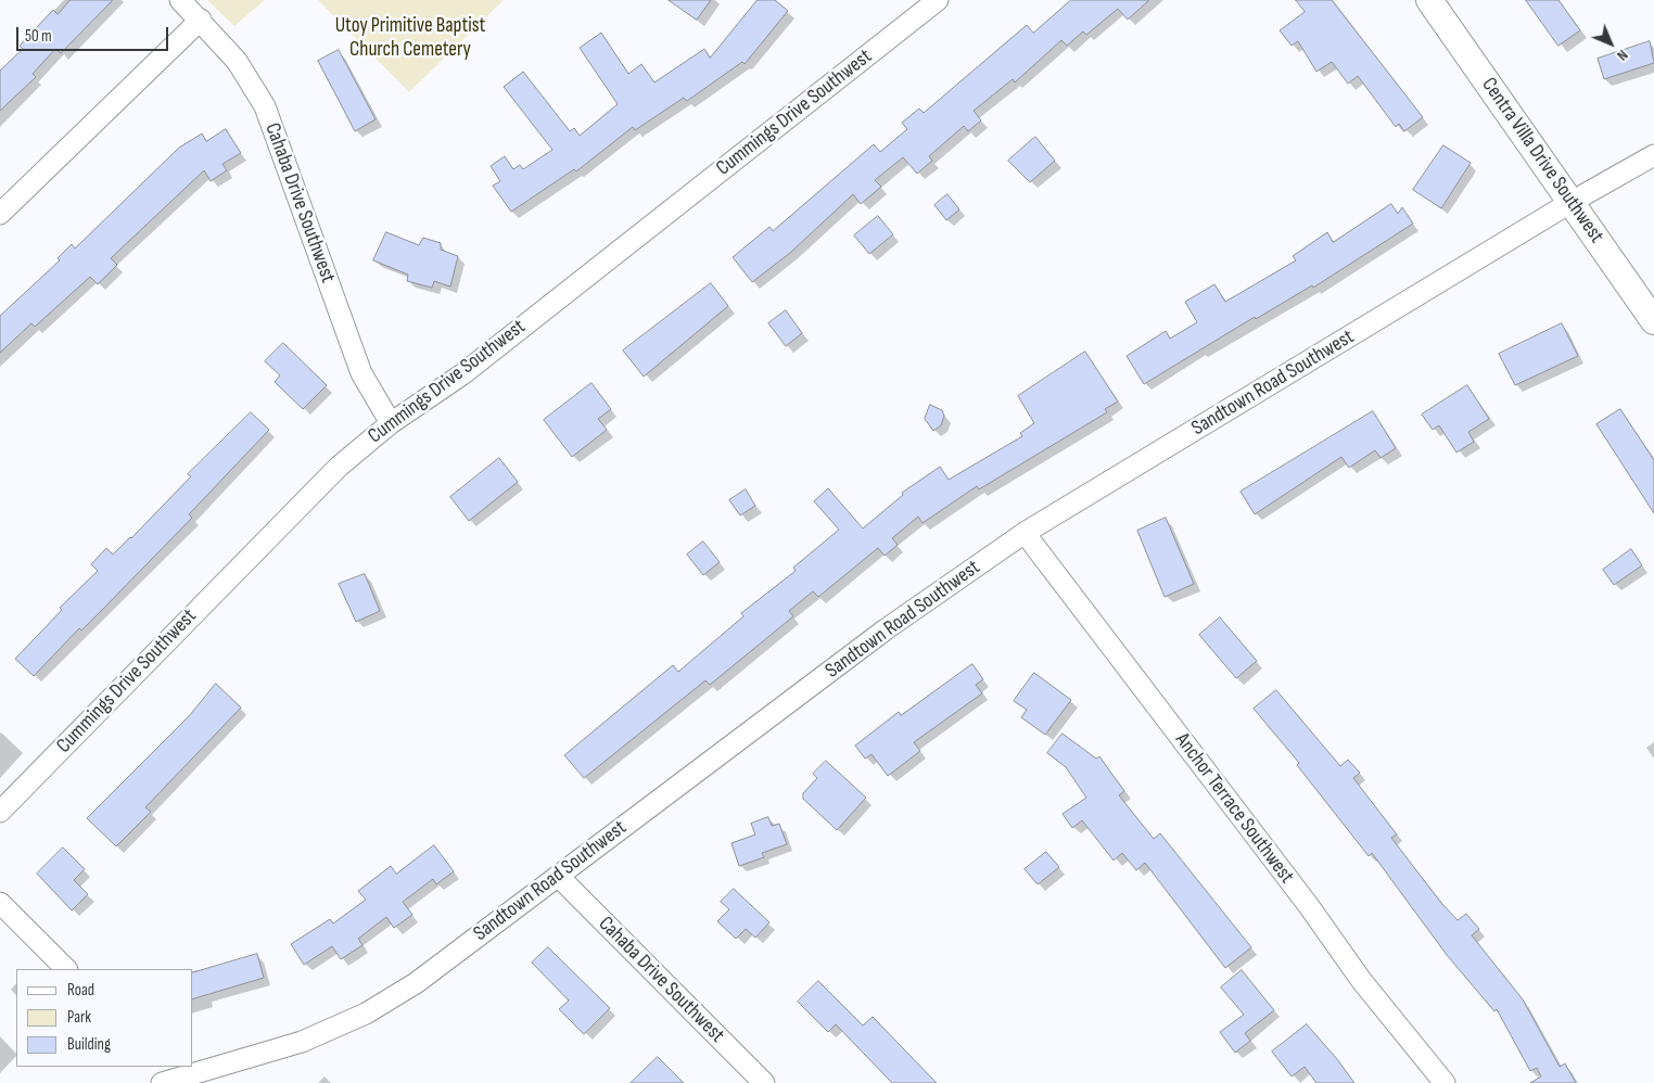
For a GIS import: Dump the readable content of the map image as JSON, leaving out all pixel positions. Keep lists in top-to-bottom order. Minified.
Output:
{"streets":{"street":["Cummings Drive Southwest","Centra Villa Drive Southwest","Cahaba Drive Southwest","Sandtown Road Southwest","Anchor Terrace Southwest"]},"crossings":[["Cummings Drive Southwest","Cahaba Drive Southwest"],["Centra Villa Drive Southwest","Sandtown Road Southwest"],["Cahaba Drive Southwest","Sandtown Road Southwest"],["Sandtown Road Southwest","Anchor Terrace Southwest"]],"parks":["Utoy Primitive Baptist Church Cemetery"],"legend":["Road","Park","Building"],"scale_bar":"50 m","north":"bottom right"}
